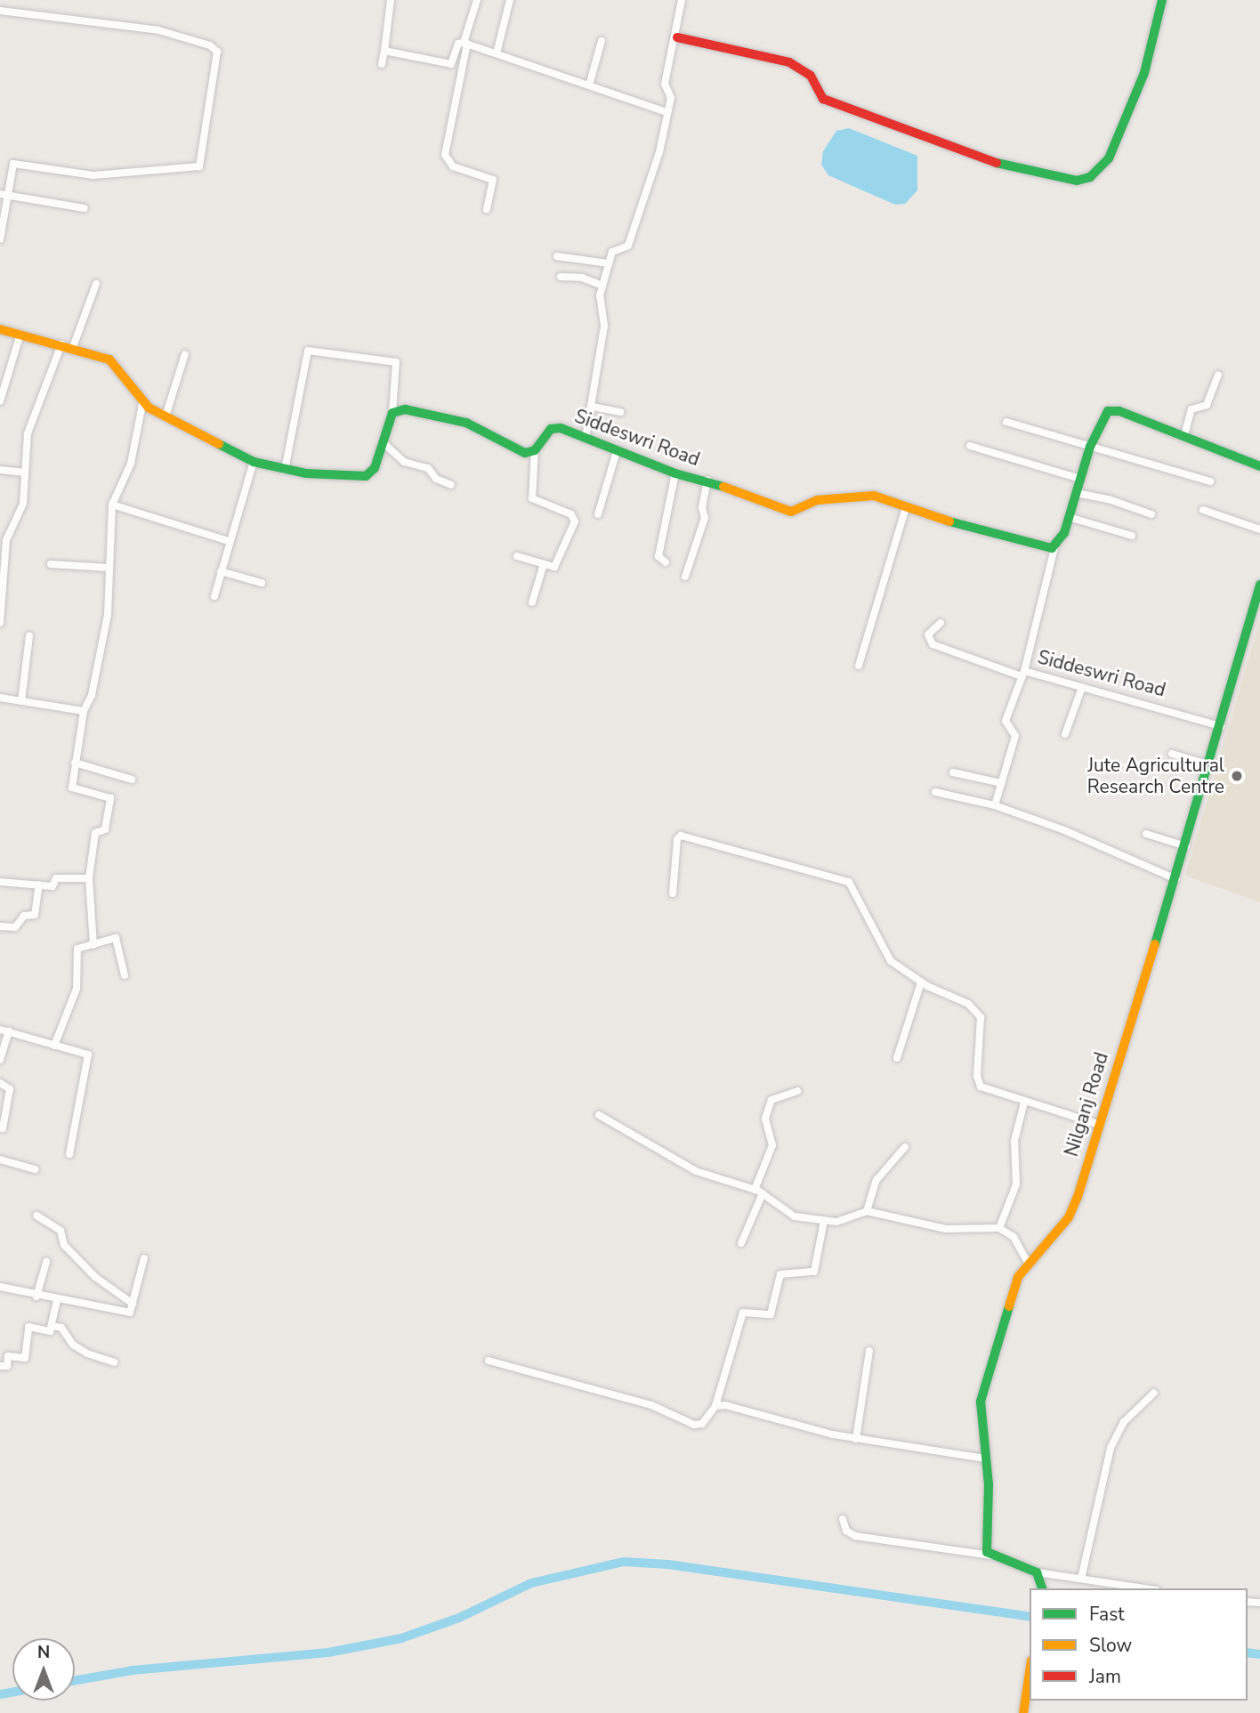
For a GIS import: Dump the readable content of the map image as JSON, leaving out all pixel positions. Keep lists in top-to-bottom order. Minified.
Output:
{"streets":{"street":["Siddeswri Road","Nilganj Road"]},"crossings":[["Siddeswri Road","Nilganj Road"]],"places":["Jute Agricultural Research Centre"],"legend":["Fast","Slow","Jam"],"north":"top"}
